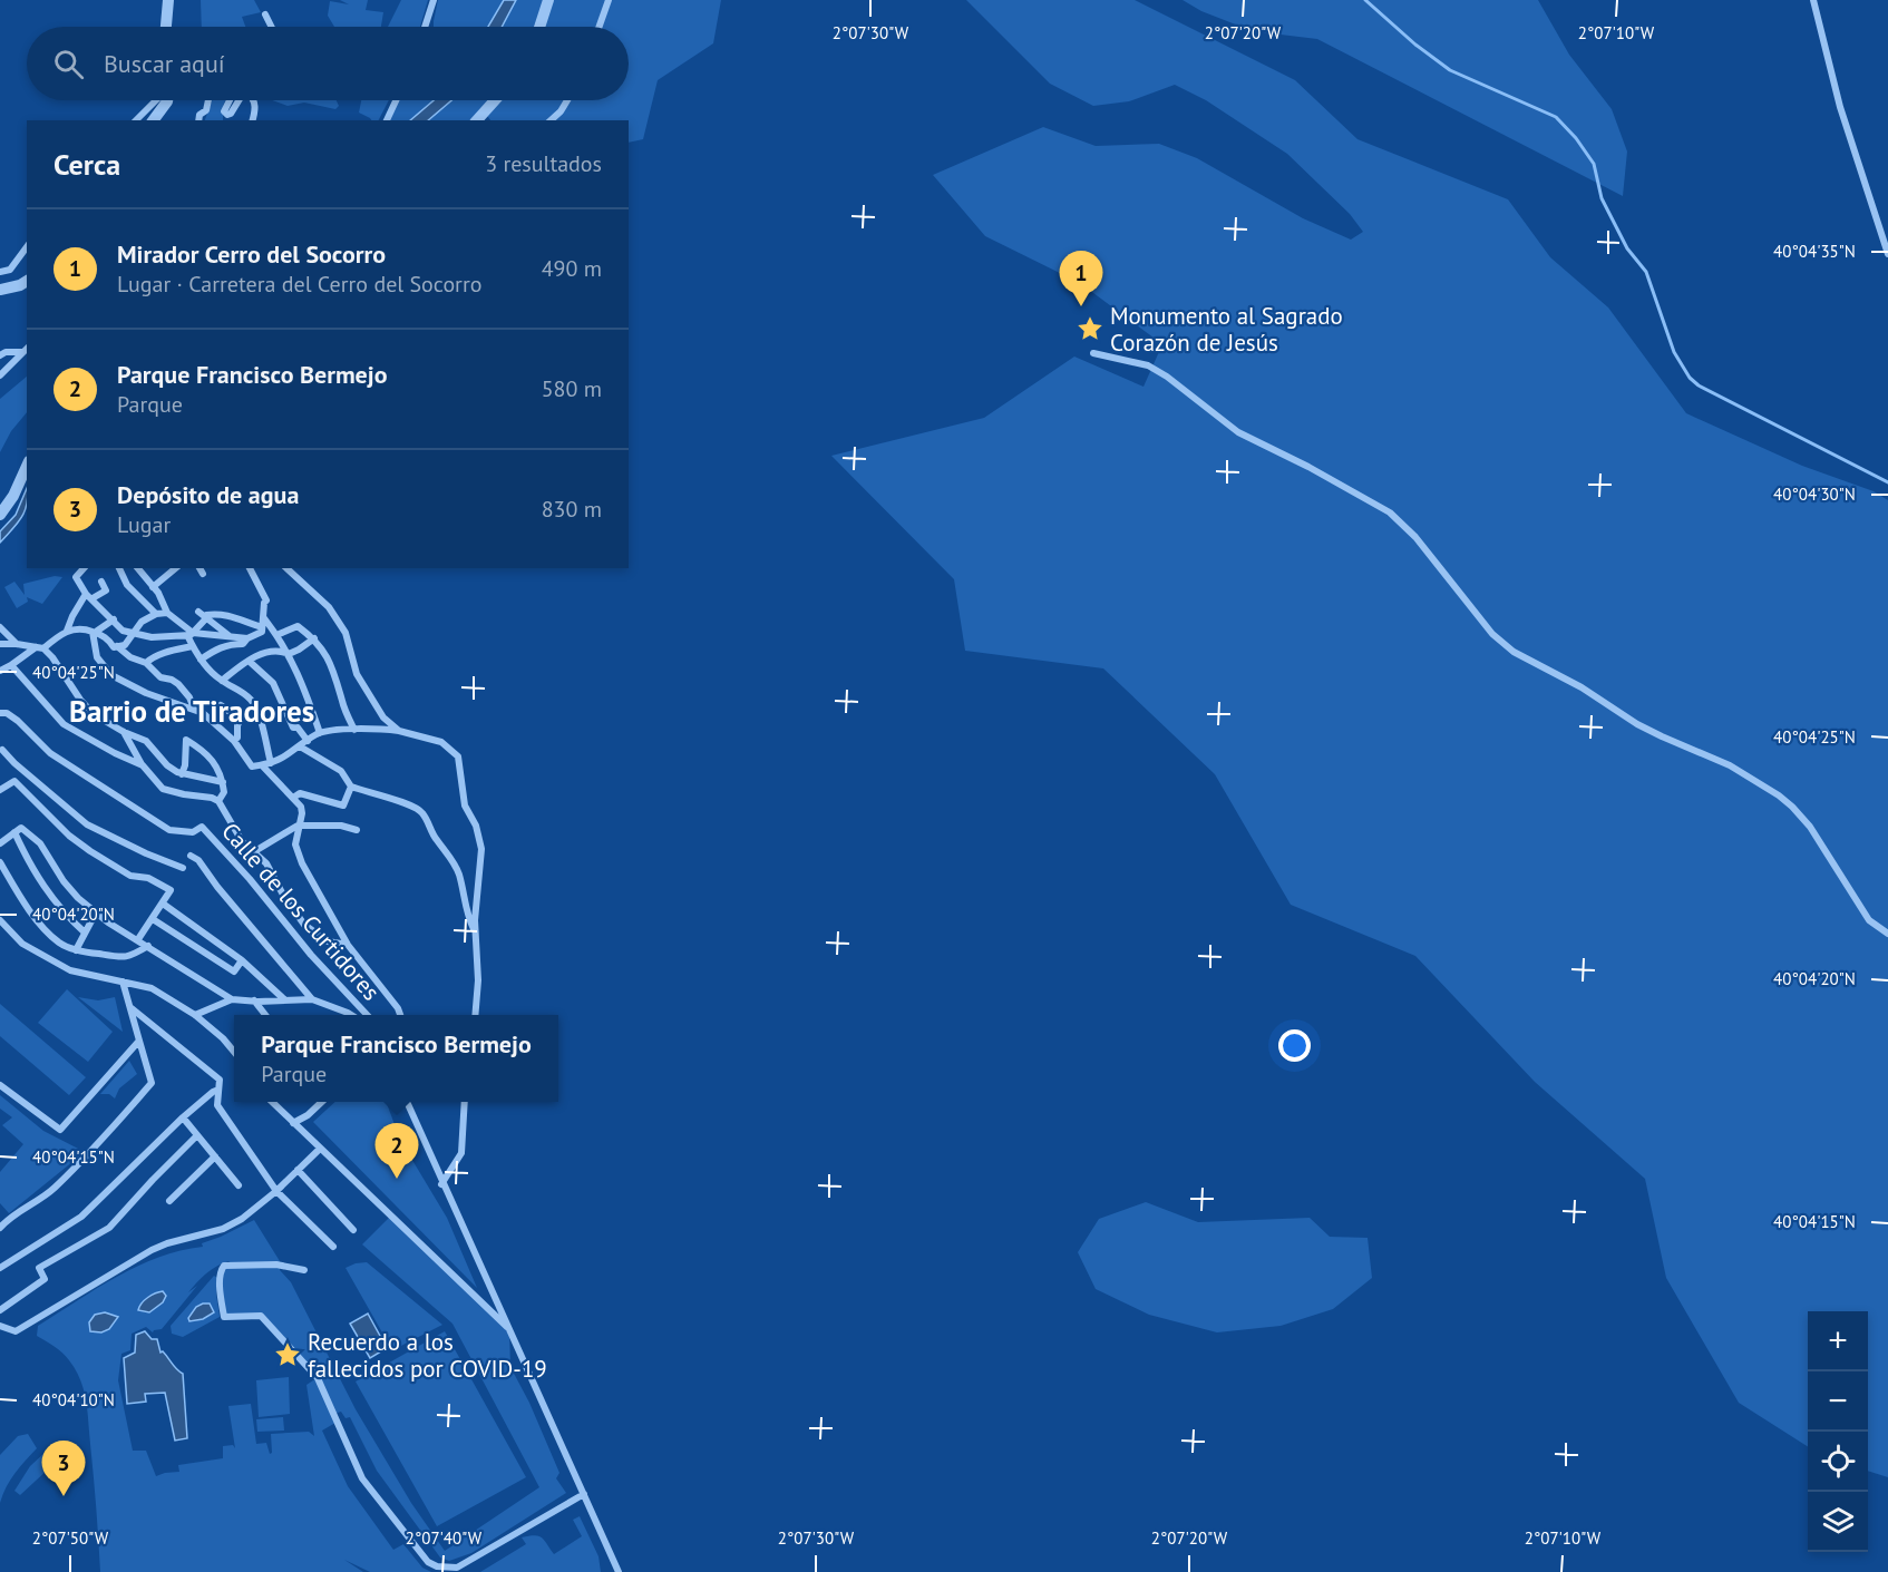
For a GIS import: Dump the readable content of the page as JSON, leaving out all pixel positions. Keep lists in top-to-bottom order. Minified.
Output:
{"streets":{"street":["Calle de los Curtidores"]},"districts":["Barrio de Tiradores"],"places":{"place":["Monumento al Sagrado Corazón de Jesús","Recuerdo a los fallecidos por COVID-19"]},"page":{"search":"Buscar aquí","heading":["Cerca","3 resultados"],"list":[{"mark":"1","name":"Mirador Cerro del Socorro","note":"Lugar · Carretera del Cerro del Socorro","value":"490 m"},{"mark":"2","name":"Parque Francisco Bermejo","note":"Parque","value":"580 m"},{"mark":"3","name":"Depósito de agua","note":"Lugar","value":"830 m"}],"pins":["1","2","3"],"popup":["Parque Francisco Bermejo","Parque"],"map_buttons":["+","−"]},"coordinates":["2°07'30\"W","2°07'20\"W","2°07'10\"W","40°04'35\"N","40°04'30\"N","40°04'25\"N","40°04'20\"N","40°04'15\"N","40°04'10\"N","2°07'50\"W","2°07'40\"W"]}
